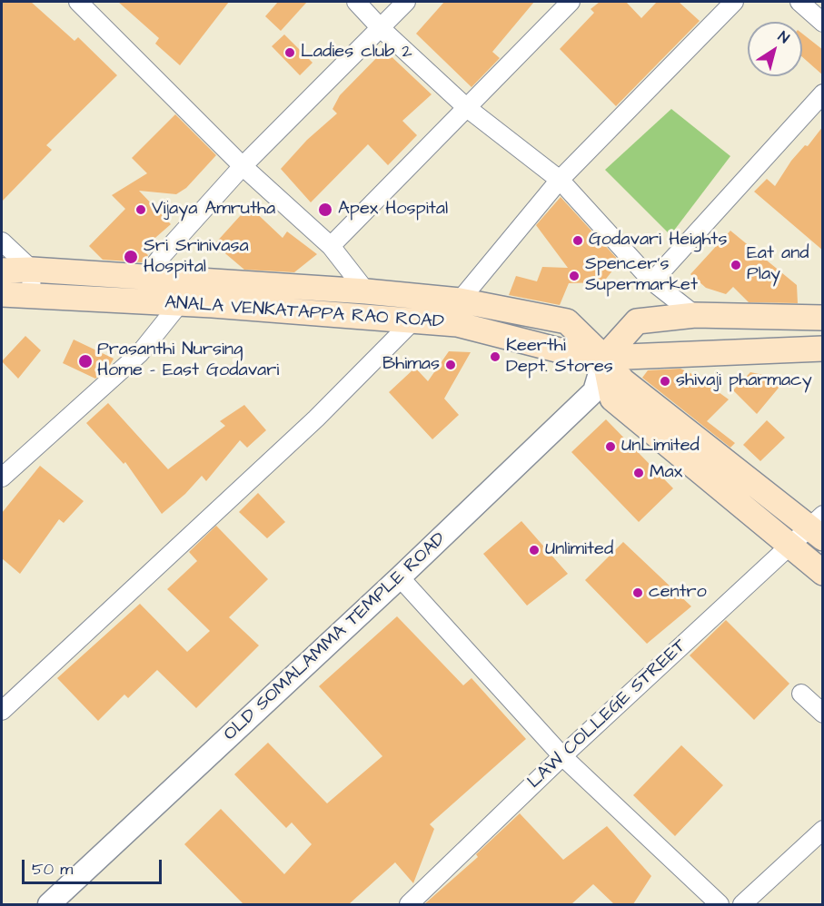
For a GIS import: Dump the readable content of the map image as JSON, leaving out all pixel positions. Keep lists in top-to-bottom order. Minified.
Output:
{"streets":{"main road":["ANALA VENKATAPPA RAO ROAD"],"street":["OLD SOMALAMMA TEMPLE ROAD","LAW COLLEGE STREET"]},"crossings":[["ANALA VENKATAPPA RAO ROAD","OLD SOMALAMMA TEMPLE ROAD"]],"places":["Ladies club 2","Vijaya Amrutha","Apex Hospital","Godavari Heights","Sri Srinivasa Hospital","Eat and Play","Spencer's Supermarket","Keerthi Dept. Stores","Prasanthi Nursing Home - East Godavari","Bhimas","shivaji pharmacy","UnLimited","Max","Unlimited","centro"],"scale_bar":"50 m","north":"top right"}
